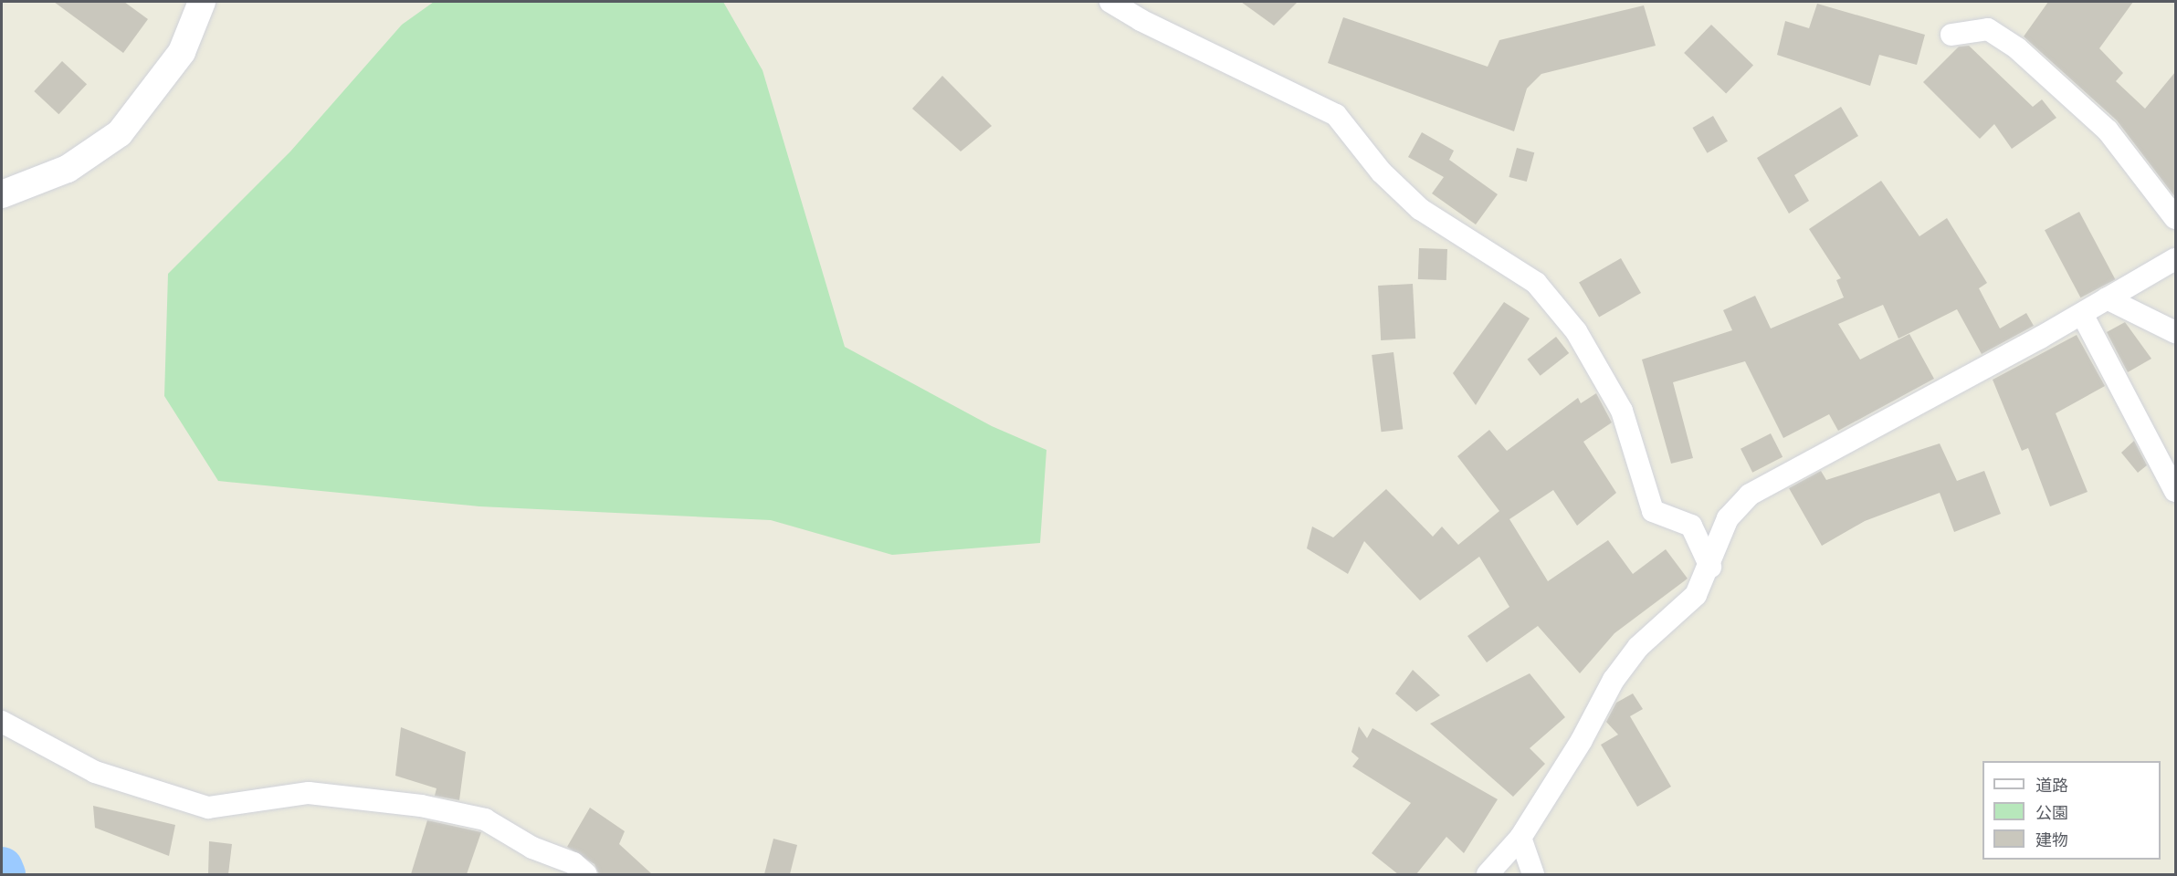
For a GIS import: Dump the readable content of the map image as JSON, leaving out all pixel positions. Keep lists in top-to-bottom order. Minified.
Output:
{"legend":["道路","公園","建物"]}
